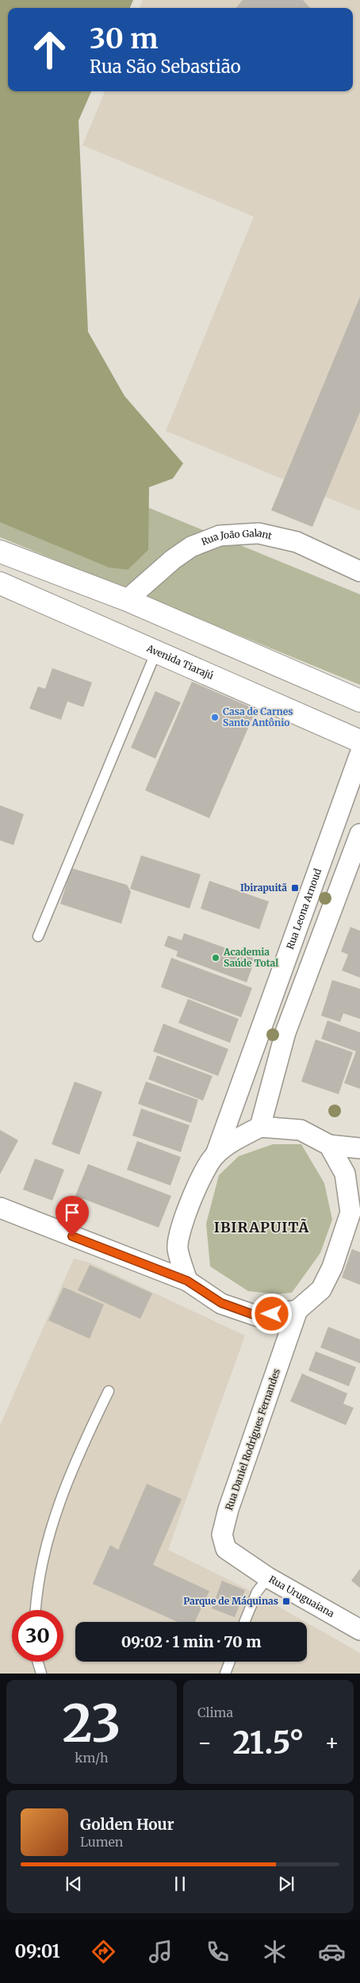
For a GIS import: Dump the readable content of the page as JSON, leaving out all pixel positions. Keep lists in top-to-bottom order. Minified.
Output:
{"streets":{"main road":["Avenida Tiarajú"],"street":["Rua João Galant","Rua Leona Arnoud","Rua Daniel Rodrigues Fernandes","Rua Uruguaiana"]},"crossings":[["Rua Daniel Rodrigues Fernandes","Rua Uruguaiana"]],"districts":["IBIRAPUITÃ"],"places":{"other":["Casa de Carnes Santo Antônio","Academia Saúde Total"],"transit":["Ibirapuitã","Parque de Máquinas"]},"page":{"turn":["30 m","Rua São Sebastião"],"limit":"30","trip":"09:02 · 1 min · 70 m","tile":[["23","km/h"],"Clima"],"heat":["−","21.5°","+"],"song":["Golden Hour","Lumen"],"tabs":"09:01"}}
